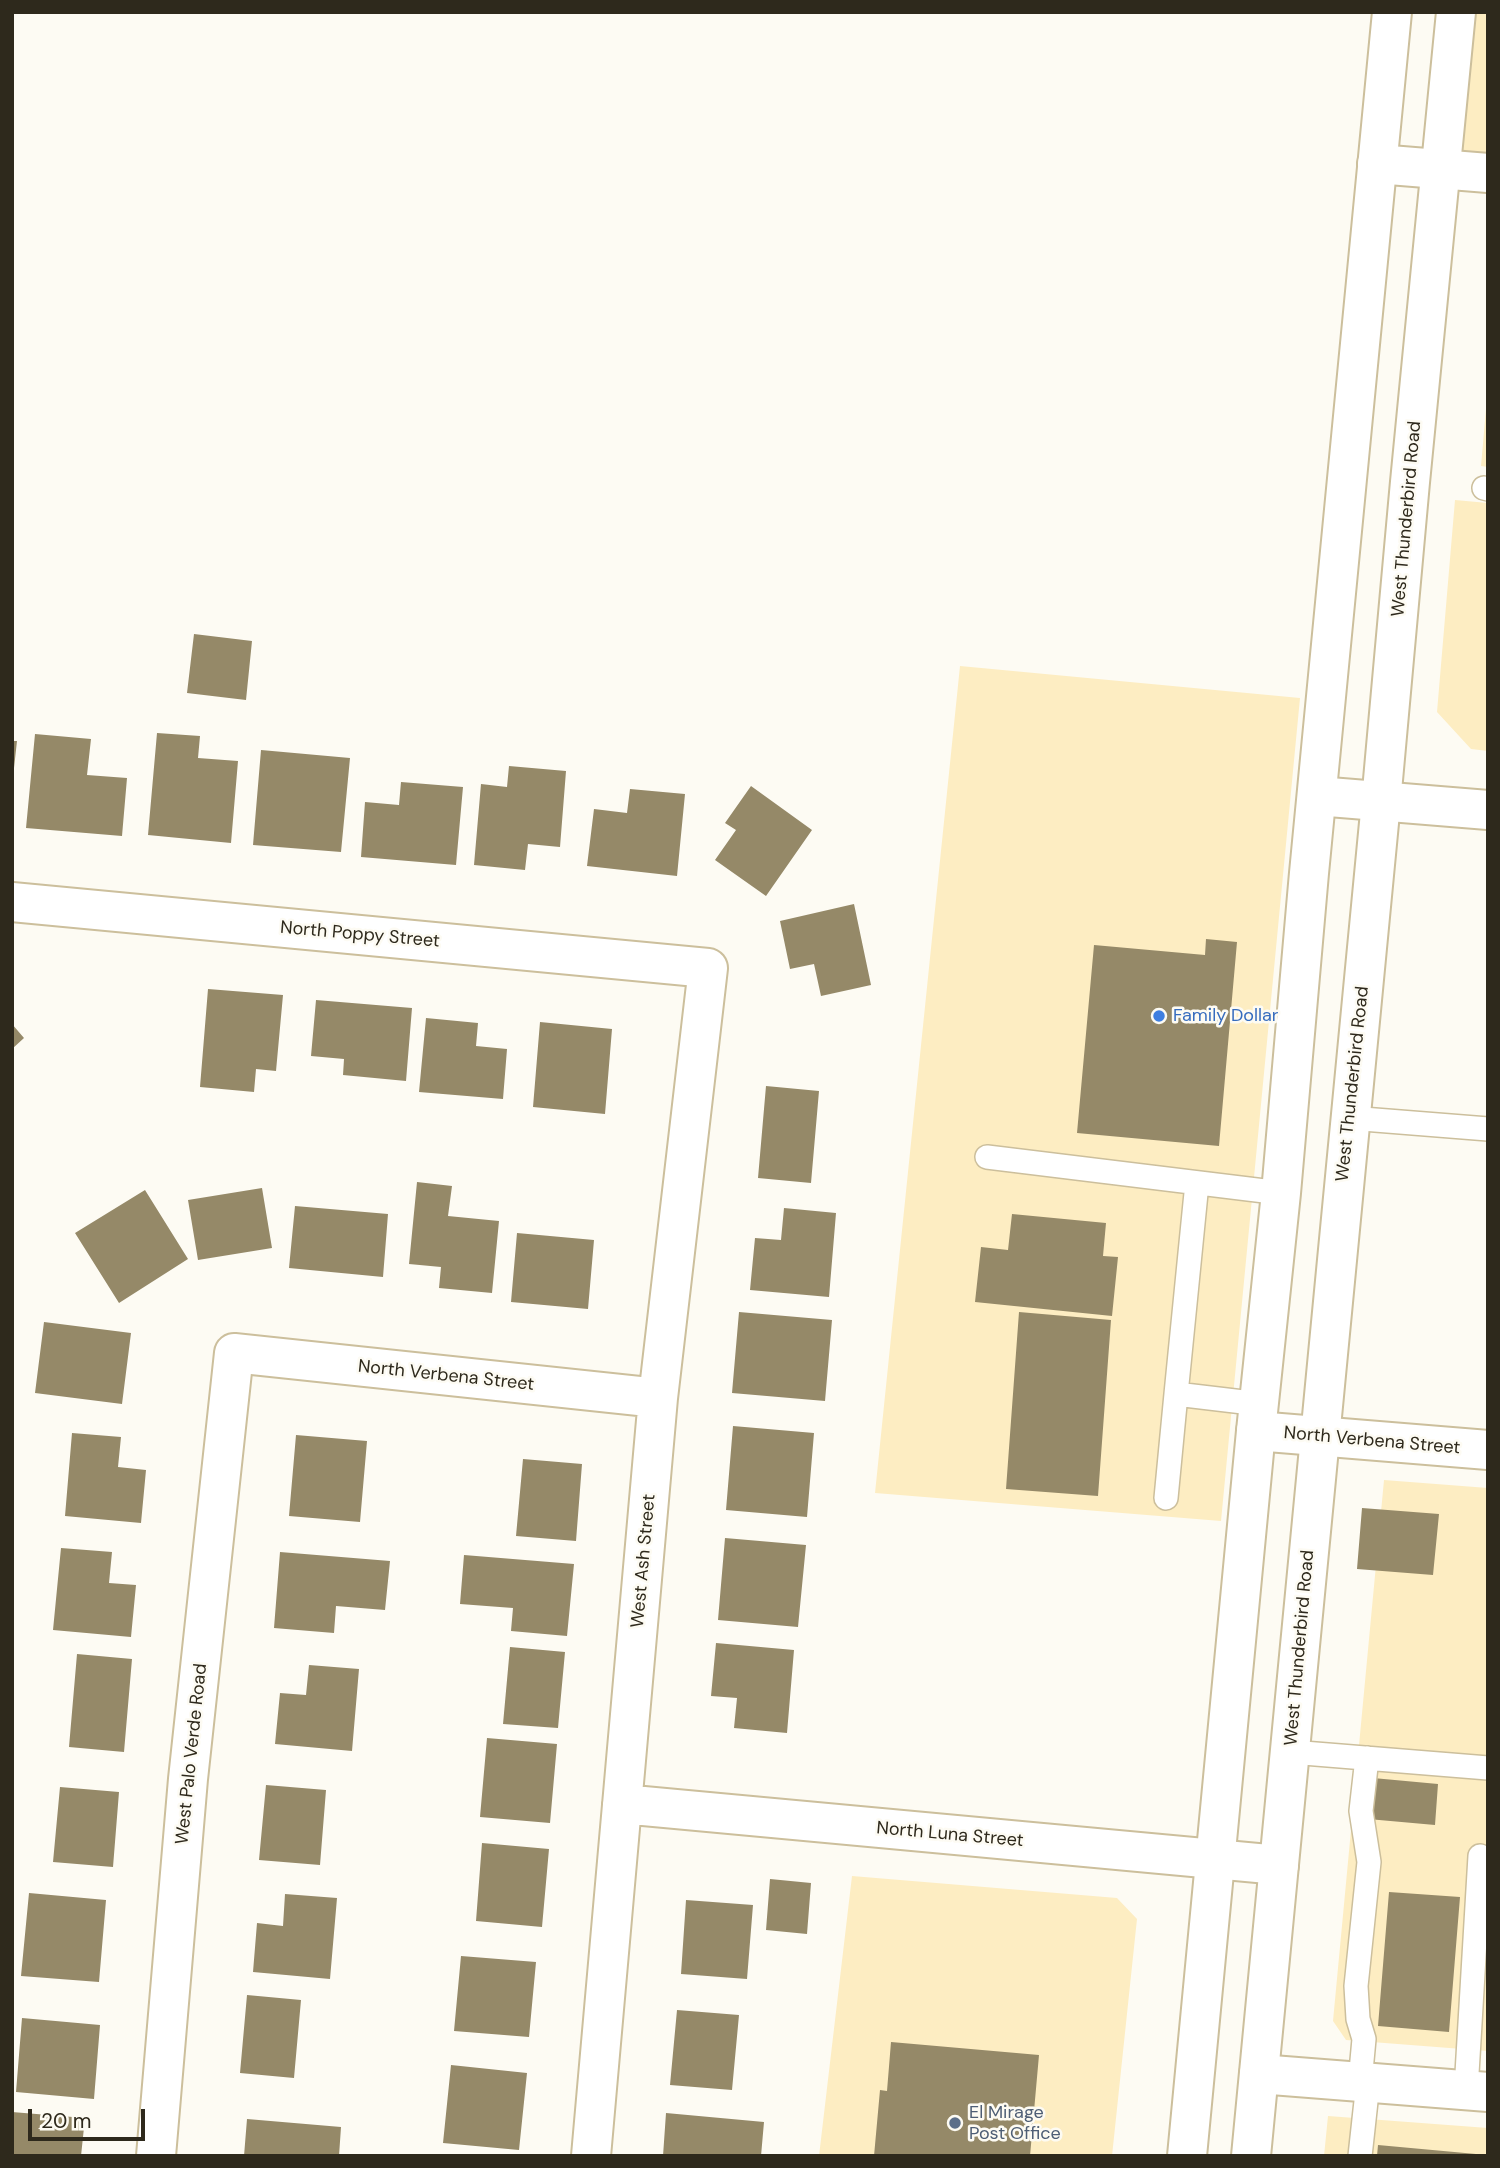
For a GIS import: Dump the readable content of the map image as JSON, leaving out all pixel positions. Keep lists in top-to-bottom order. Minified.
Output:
{"streets":{"street":["West Thunderbird Road","North Poppy Street","North Verbena Street","West Ash Street","West Palo Verde Road","North Luna Street"]},"crossings":[["West Thunderbird Road","North Verbena Street"],["West Thunderbird Road","North Luna Street"],["North Poppy Street","West Ash Street"],["North Verbena Street","West Ash Street"],["North Verbena Street","West Palo Verde Road"],["West Ash Street","North Luna Street"]],"places":["Family Dollar","El Mirage Post Office"],"scale_bar":"20 m"}
